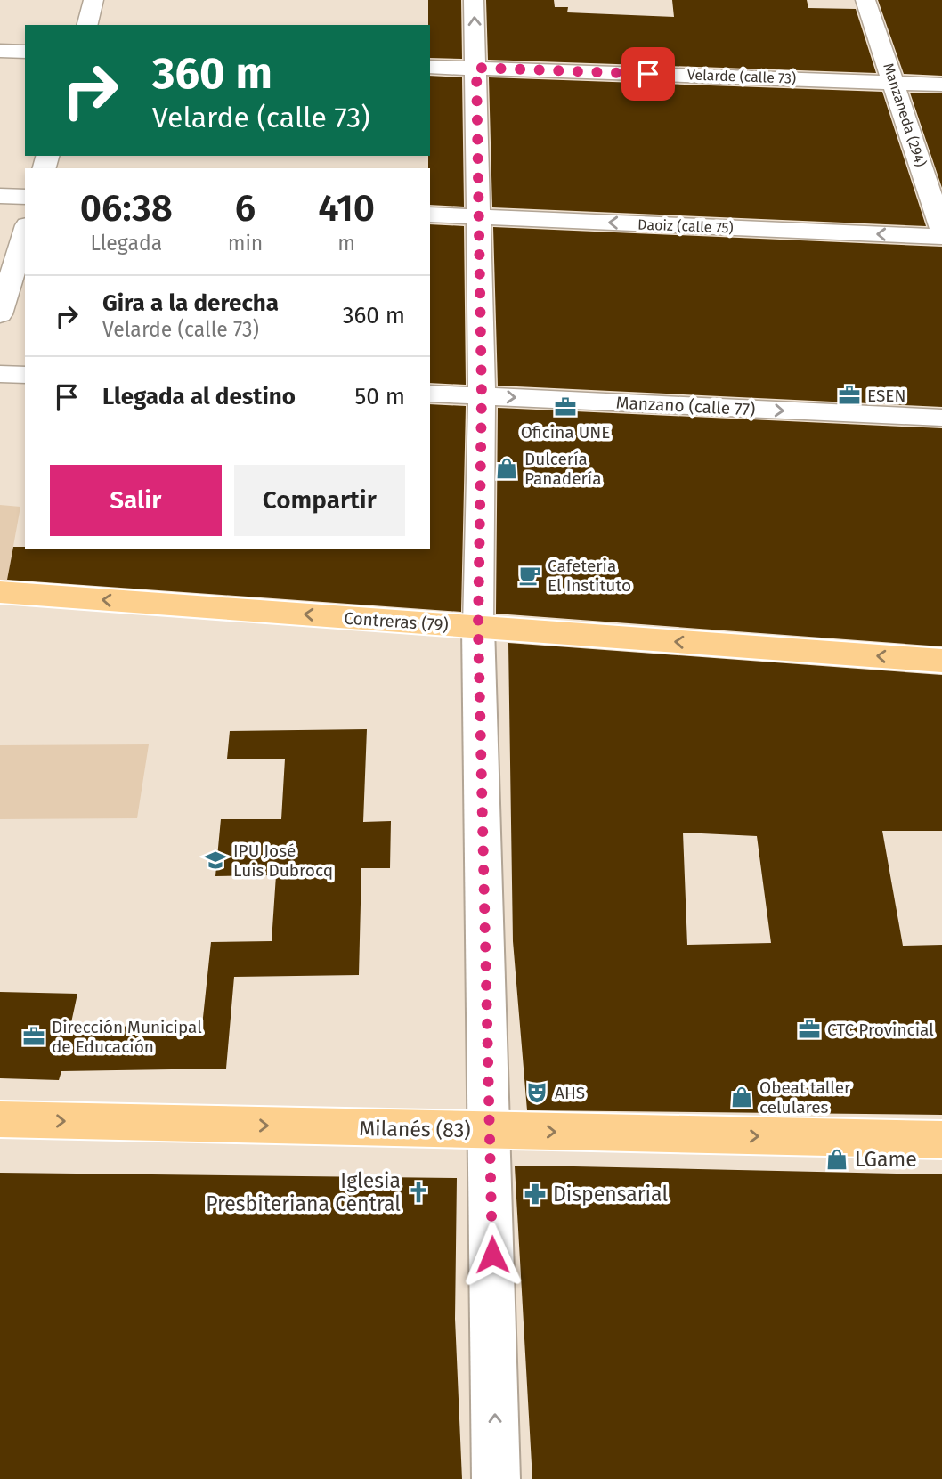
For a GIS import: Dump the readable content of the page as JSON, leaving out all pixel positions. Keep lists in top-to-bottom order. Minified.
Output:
{"streets":{"main road":["Contreras (79)","Milanés (83)"],"street":["Velarde (calle 73)","Manzaneda (294)","Daoiz (calle 75)","Manzano (calle 77)"]},"crossings":[["Velarde (calle 73)","Manzaneda (294)"]],"one_way":["Daoiz (calle 75)","Manzano (calle 77)","Contreras (79)","Milanés (83)"],"places":{"office":["ESEN","Oficina UNE","CTC Provincial","Dirección Municipal de Educación"],"shop":["Dulcería Panadería","Obeat taller celulares","LGame"],"cafe":["Cafeteria El Instituto"],"school or university":["IPU José Luis Dubrocq"],"theatre":["AHS"],"church":["Iglesia Presbiteriana Central"],"pharmacy":["Dispensarial"]},"page":{"turn":["360 m","Velarde (calle 73)"],"eta":["06:38","Llegada","6","min","410","m"],"list":[{"name":"Gira a la derecha","note":"Velarde (calle 73)","value":"360 m"},{"name":"Llegada al destino","value":"50 m"}],"buttons":["Salir","Compartir"]}}
